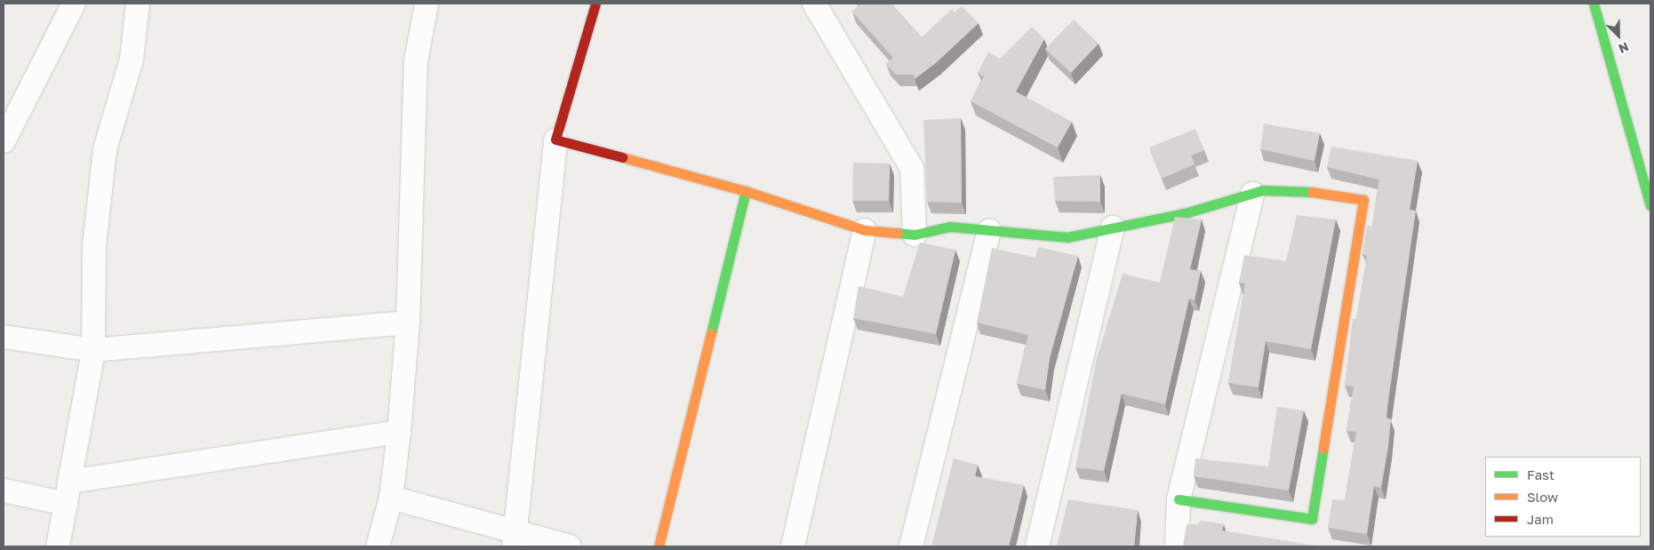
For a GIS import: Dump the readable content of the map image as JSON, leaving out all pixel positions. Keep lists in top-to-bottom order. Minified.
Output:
{"legend":["Fast","Slow","Jam"],"north":"bottom right"}
